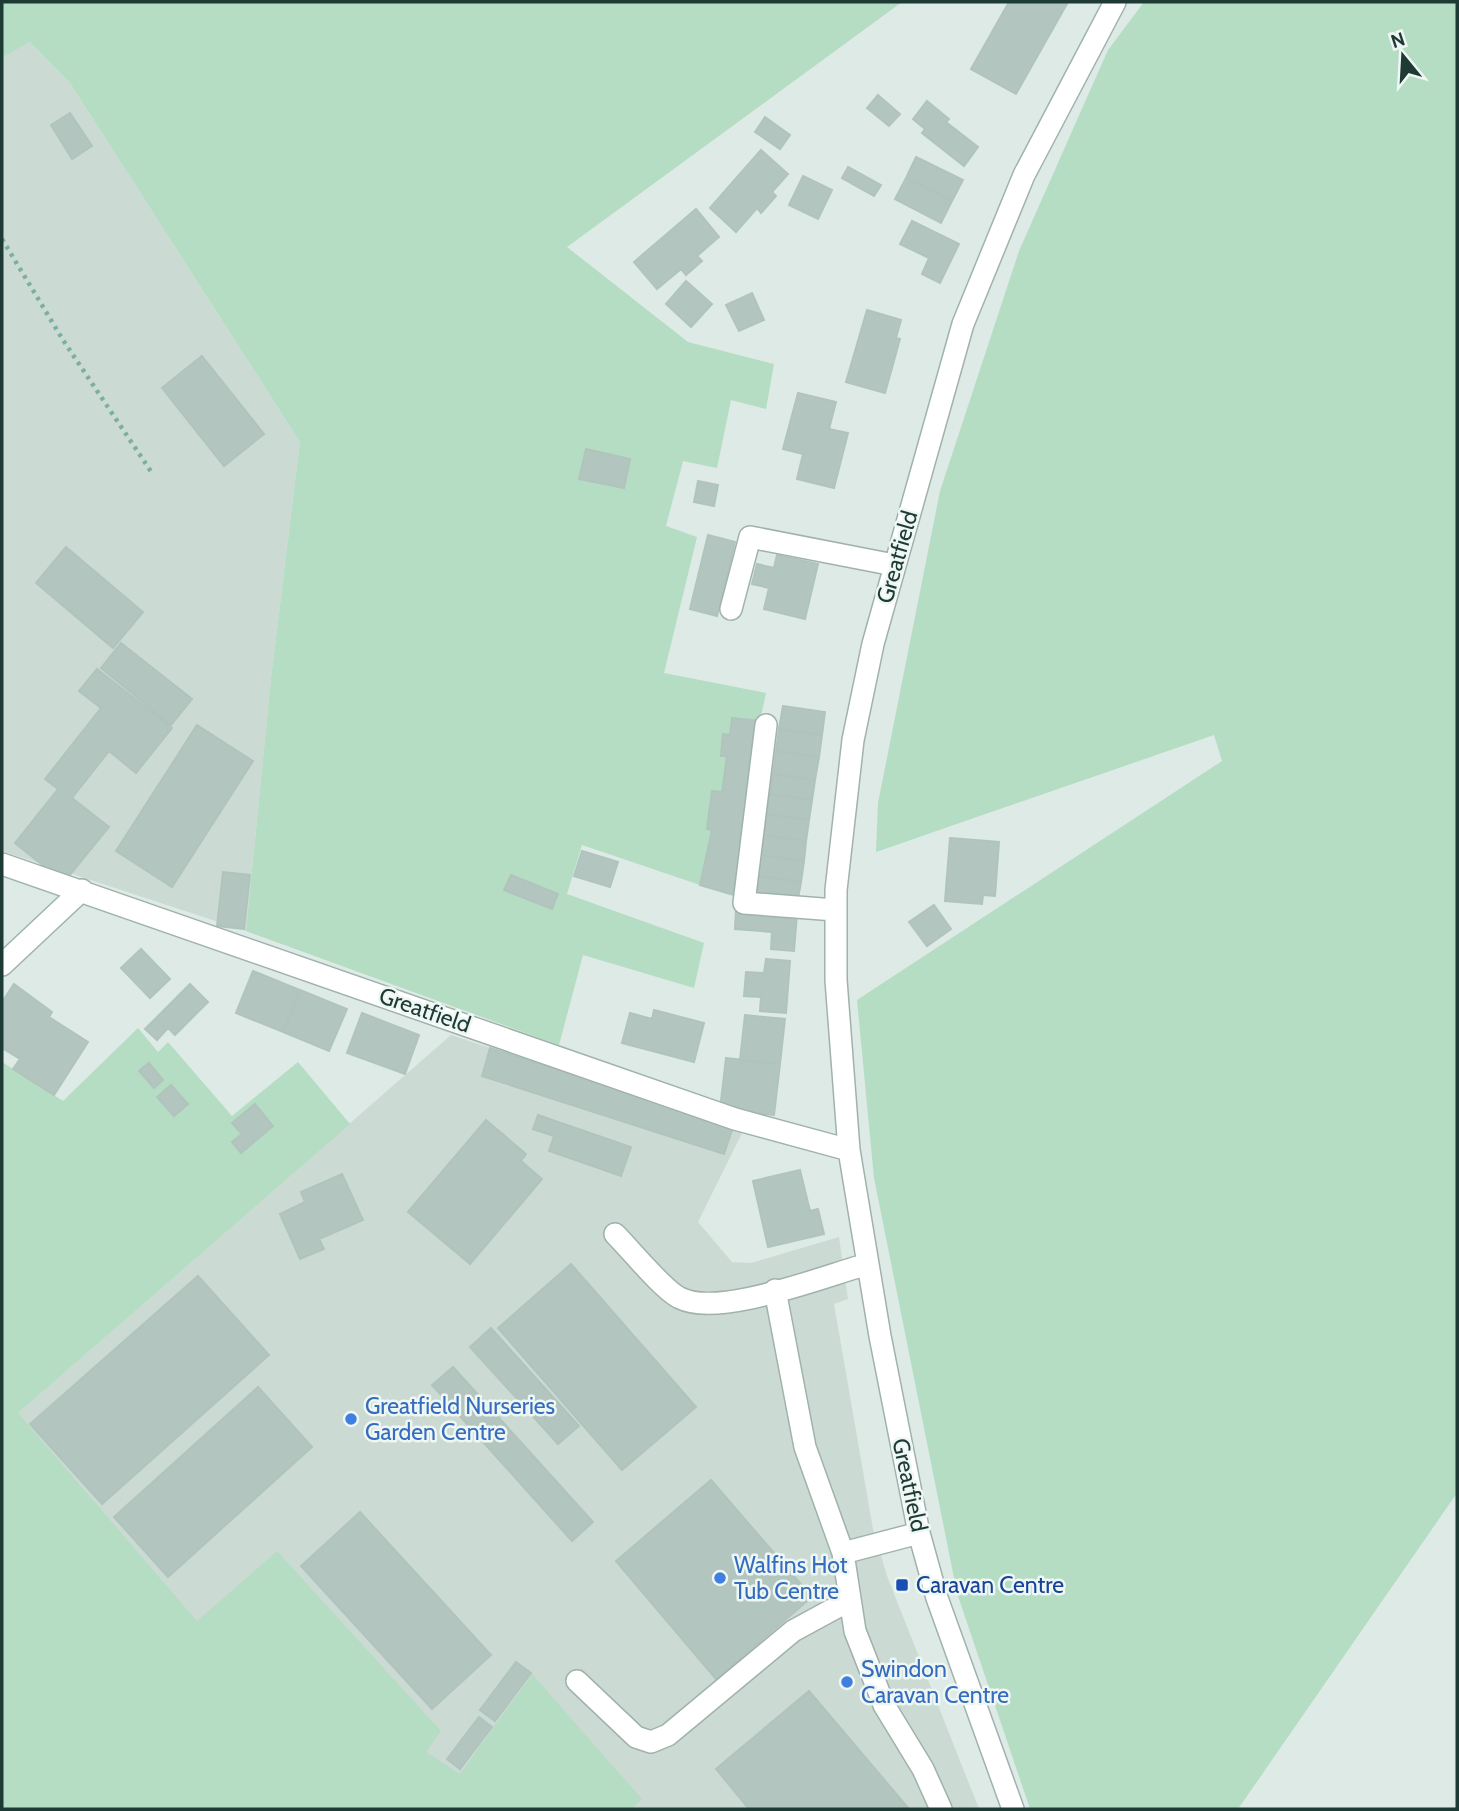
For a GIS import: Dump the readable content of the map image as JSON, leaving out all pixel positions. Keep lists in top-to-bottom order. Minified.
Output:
{"streets":{"street":["Greatfield"]},"places":{"other":["Greatfield Nurseries Garden Centre","Walfins Hot Tub Centre","Swindon Caravan Centre"],"transit":["Caravan Centre"]},"north":"top"}
